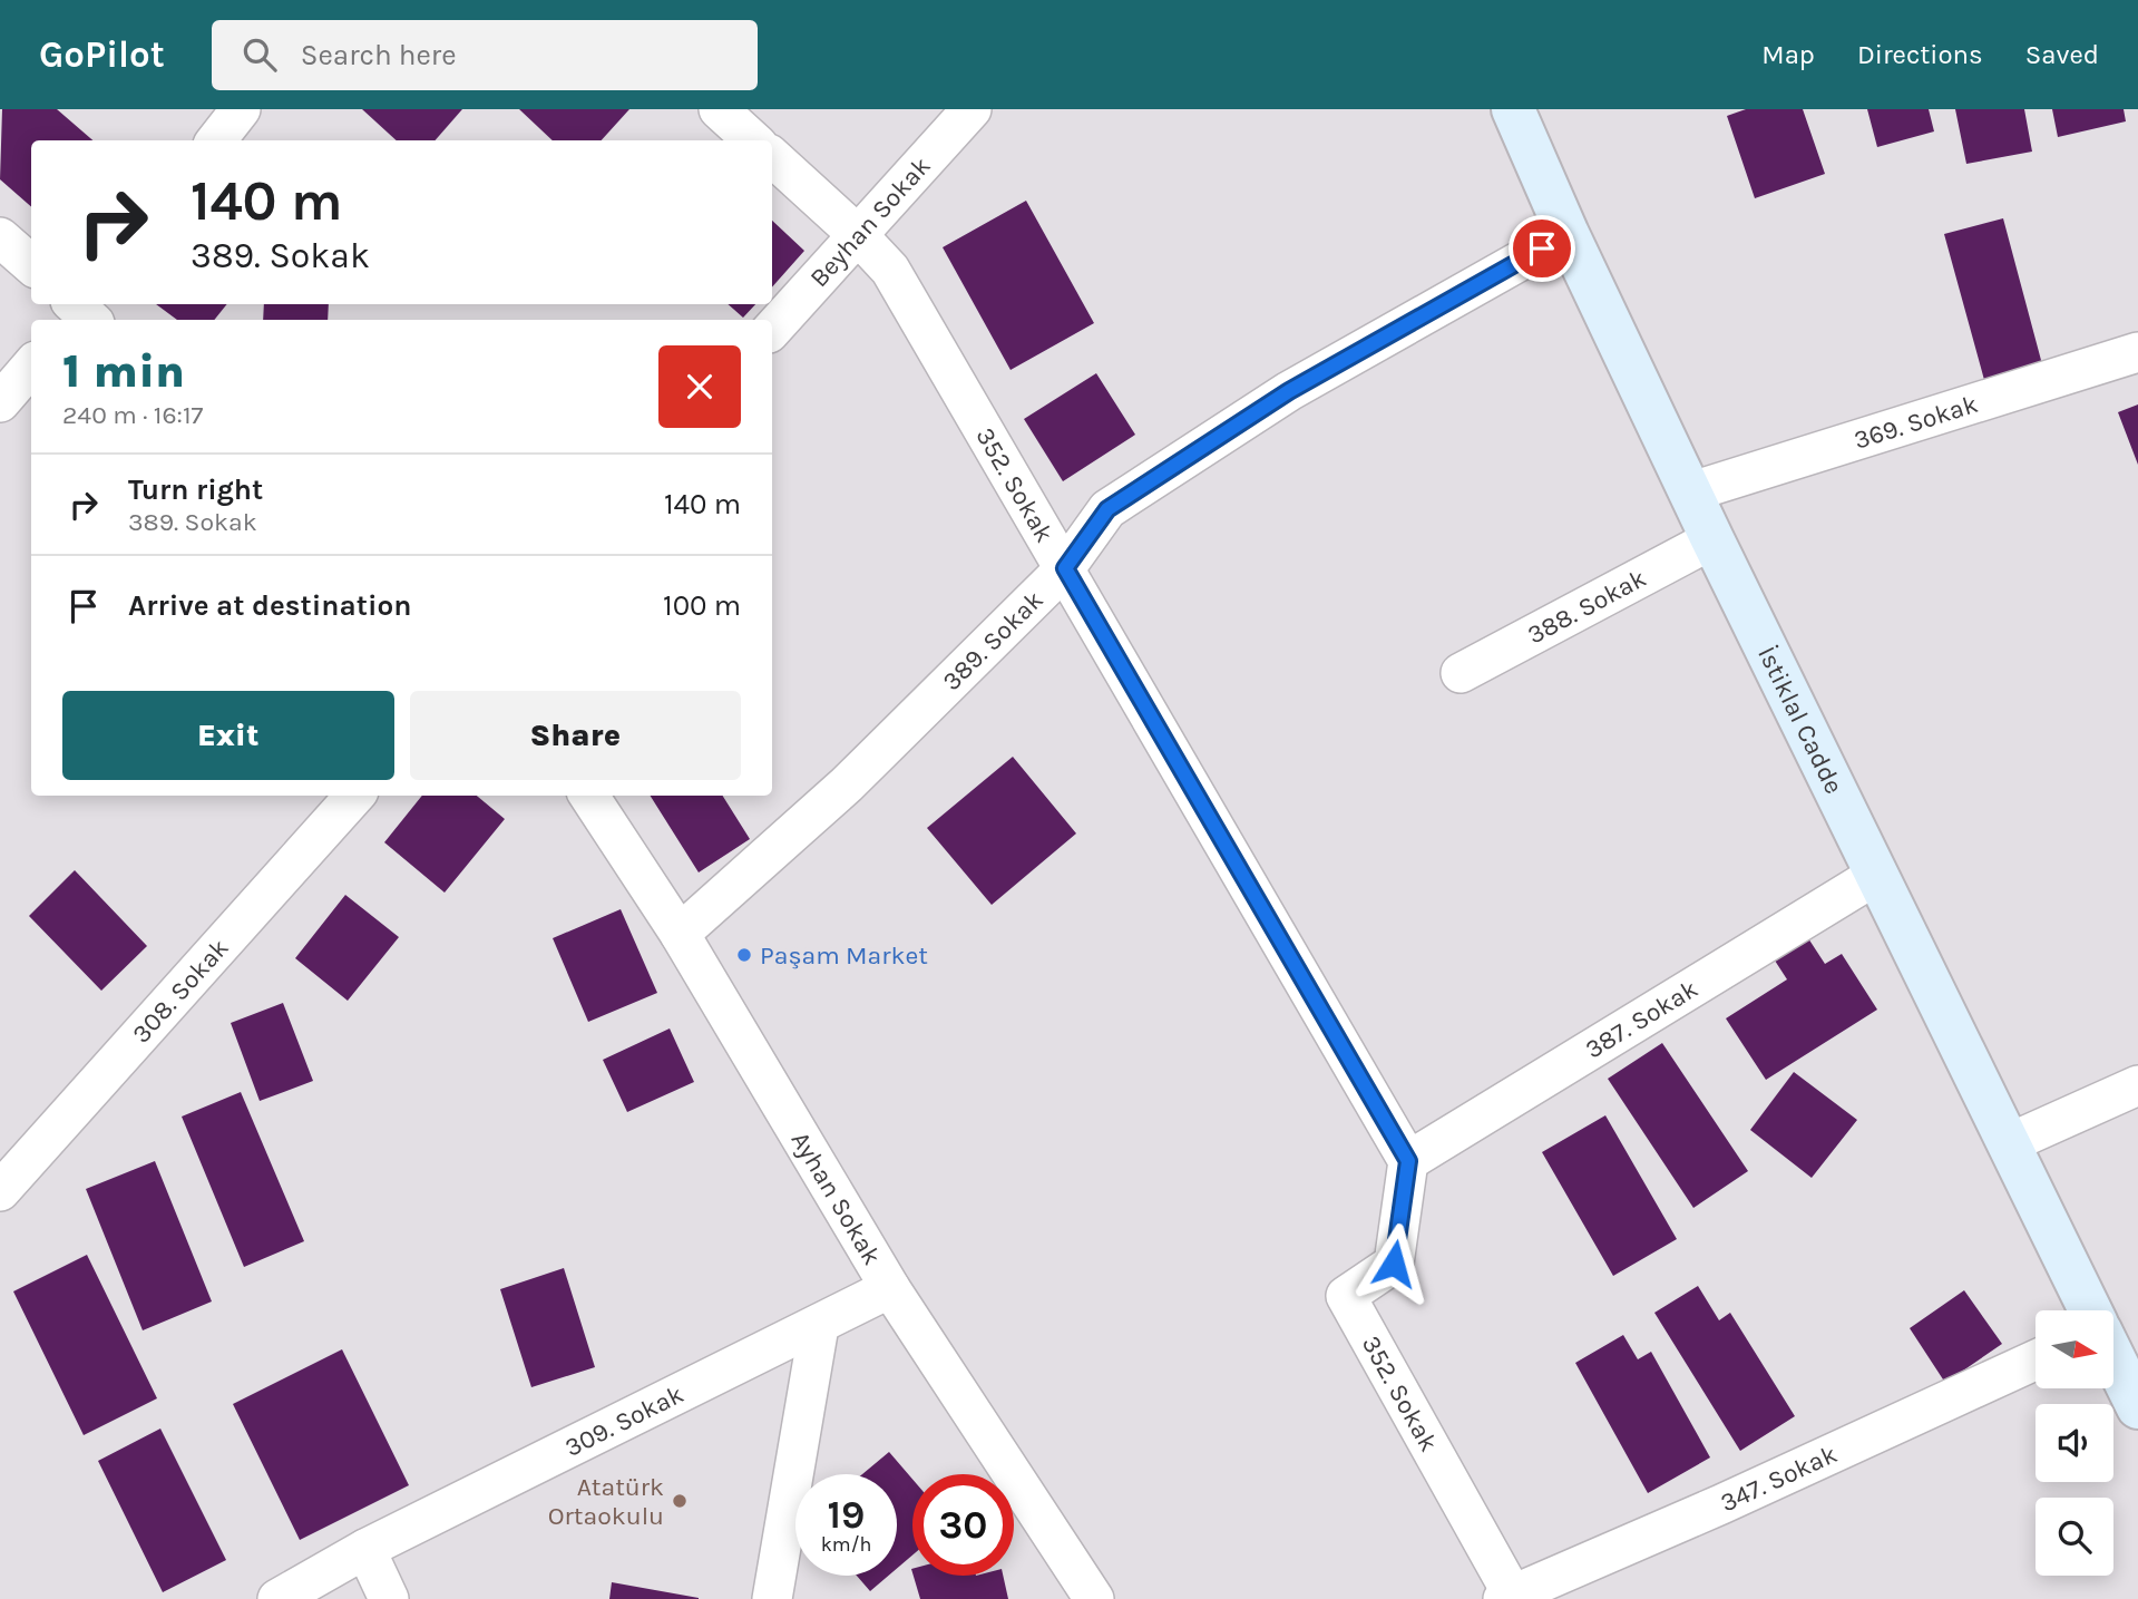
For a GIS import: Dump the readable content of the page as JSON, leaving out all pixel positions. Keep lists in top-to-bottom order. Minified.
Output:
{"streets":{"street":["Beyhan Sokak","369. Sokak","352. Sokak","388. Sokak","389. Sokak","İstiklal Cadde","308. Sokak","387. Sokak","Ayhan Sokak","309. Sokak","347. Sokak"]},"crossings":[["Beyhan Sokak","352. Sokak"],["369. Sokak","İstiklal Cadde"],["352. Sokak","389. Sokak"],["352. Sokak","387. Sokak"],["352. Sokak","347. Sokak"],["388. Sokak","İstiklal Cadde"],["389. Sokak","İstiklal Cadde"],["389. Sokak","Ayhan Sokak"],["İstiklal Cadde","387. Sokak"],["Ayhan Sokak","309. Sokak"]],"places":["Paşam Market","Atatürk Ortaokulu"],"north":"right","page":{"header":"GoPilot","search":"Search here","nav":["Map","Directions","Saved"],"turn":["140 m","389. Sokak"],"heading":["1 min","240 m · 16:17"],"list":[{"name":"Turn right","note":"389. Sokak","value":"140 m"},{"name":"Arrive at destination","value":"100 m"}],"buttons":["Exit","Share"],"speed":"19 km/h","limit":"30"}}
